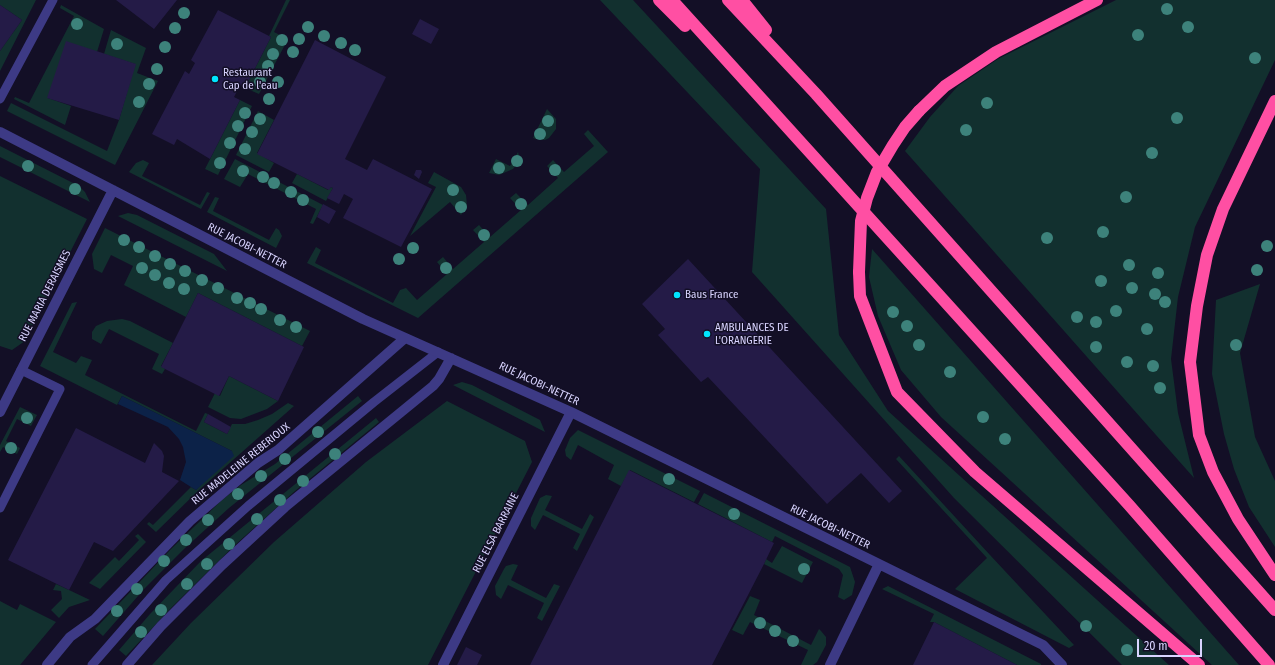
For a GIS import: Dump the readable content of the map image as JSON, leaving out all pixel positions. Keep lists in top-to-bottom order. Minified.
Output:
{"streets":{"street":["RUE JACOBI-NETTER","RUE MARIA DERAISMES","RUE MADELEINE REBERIOUX","RUE ELSA BARRAINE"]},"crossings":[["RUE JACOBI-NETTER","RUE MARIA DERAISMES"],["RUE JACOBI-NETTER","RUE MADELEINE REBERIOUX"],["RUE JACOBI-NETTER","RUE ELSA BARRAINE"]],"places":["Restaurant Cap de l'eau","Baus France","AMBULANCES DE L'ORANGERIE"],"scale_bar":"20 m"}
